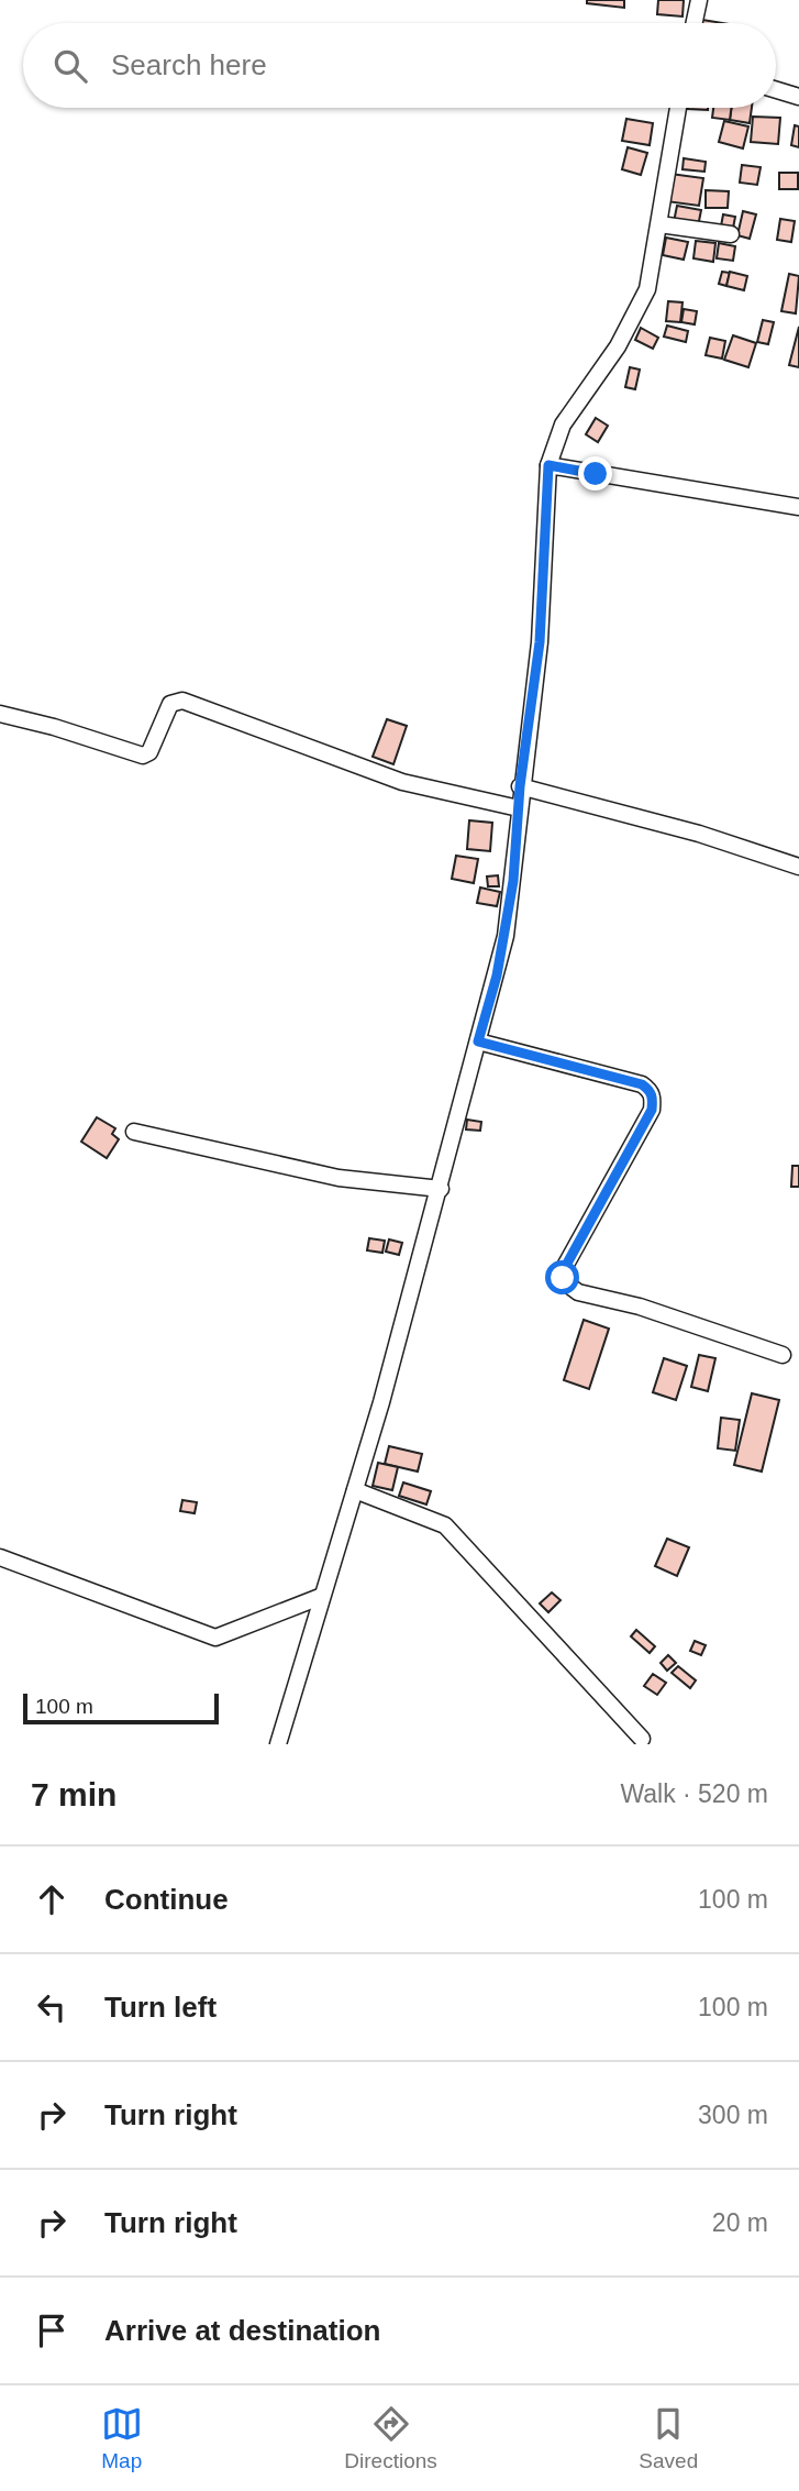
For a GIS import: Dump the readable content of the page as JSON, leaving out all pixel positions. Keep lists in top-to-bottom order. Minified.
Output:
{"scale_bar":"100 m","page":{"search":"Search here","scale":"100 m","heading":["7 min","Walk · 520 m"],"list":[["Continue","100 m"],["Turn left","100 m"],["Turn right","300 m"],["Turn right","20 m"],"Arrive at destination"],"nav":["Map","Directions","Saved"]}}
